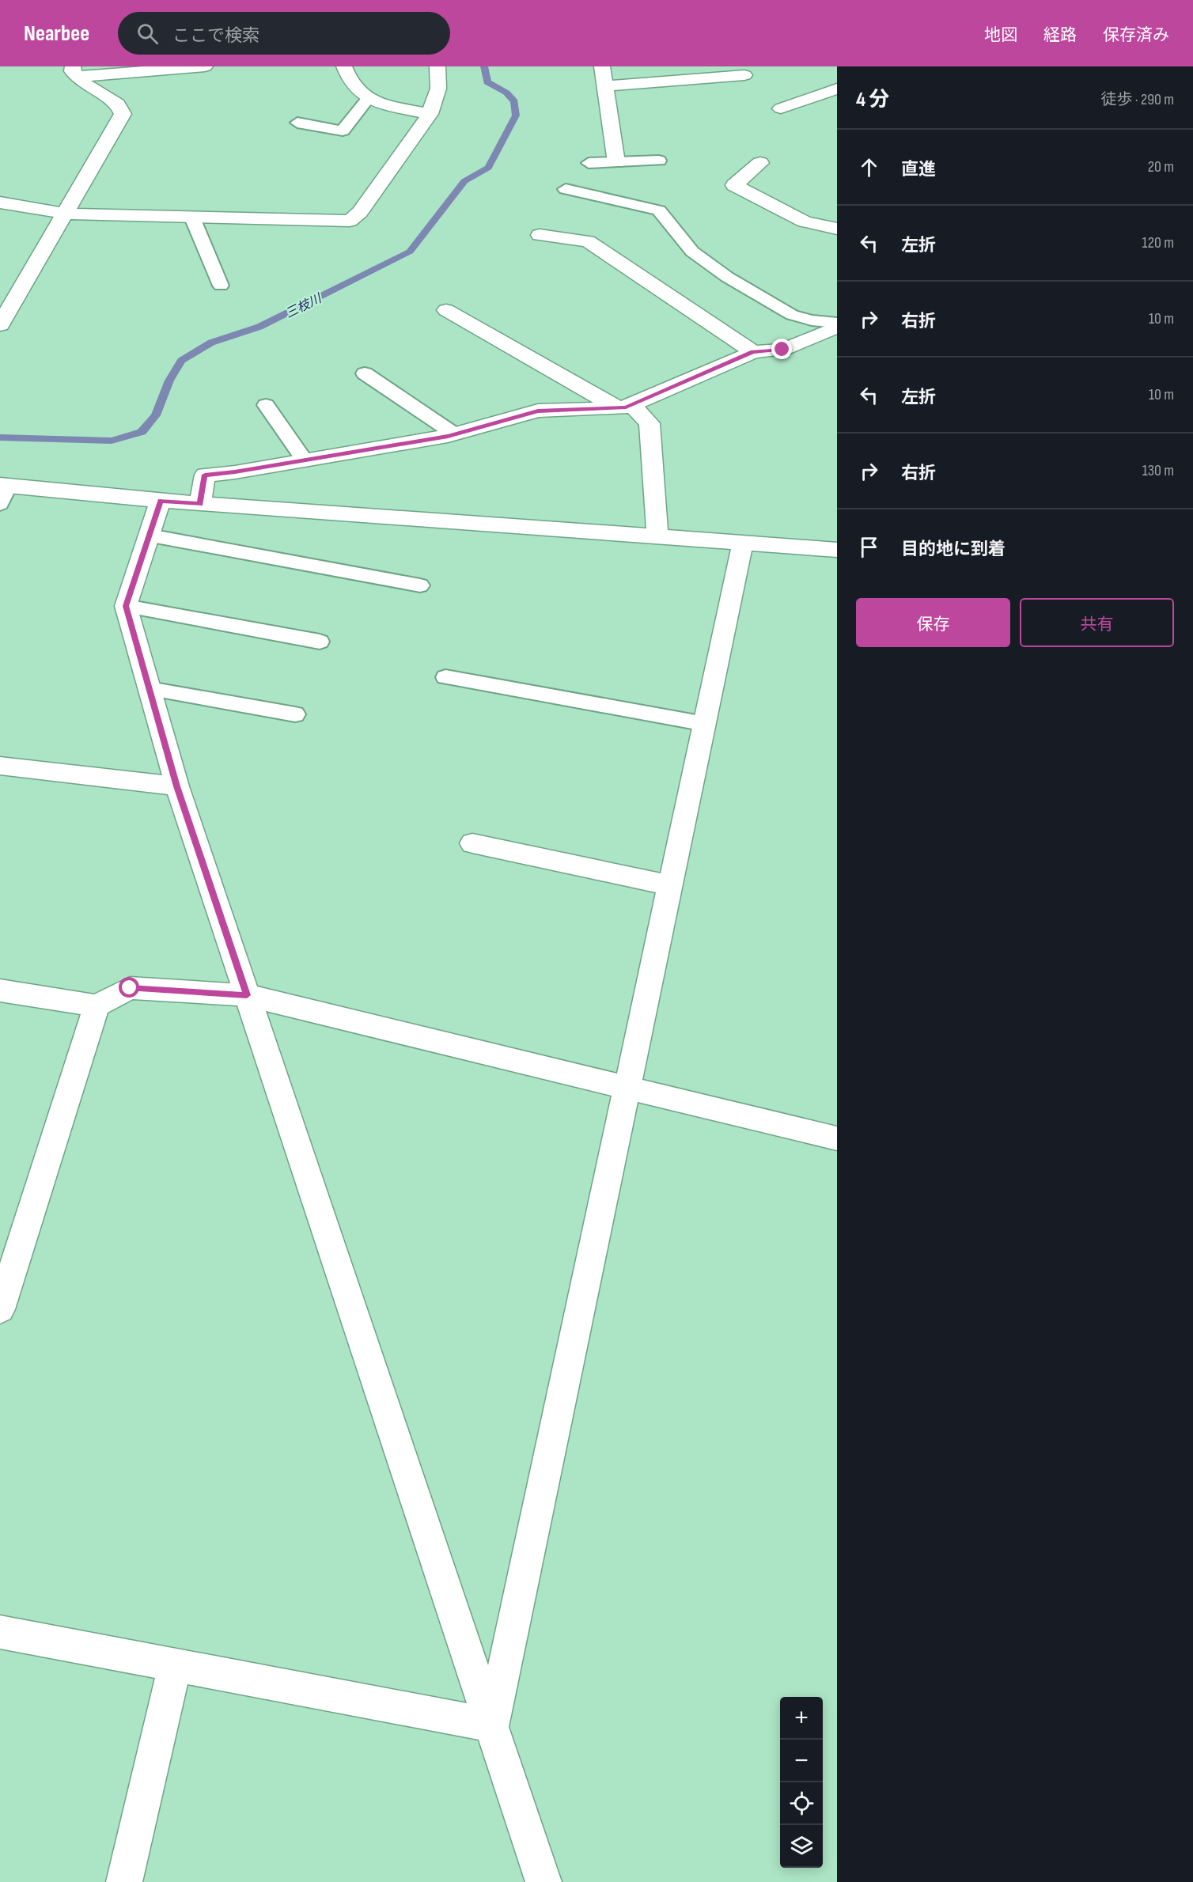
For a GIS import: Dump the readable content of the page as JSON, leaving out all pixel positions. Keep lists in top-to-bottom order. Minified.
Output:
{"water":["三枝川"],"page":{"header":"Nearbee","search":"ここで検索","nav":["地図","経路","保存済み"],"heading":["4 分","徒歩 · 290 m"],"list":[["直進","20 m"],["左折","120 m"],["右折","10 m"],["左折","10 m"],["右折","130 m"],"目的地に到着"],"buttons":["保存","共有"],"map_buttons":["+","−"]}}
